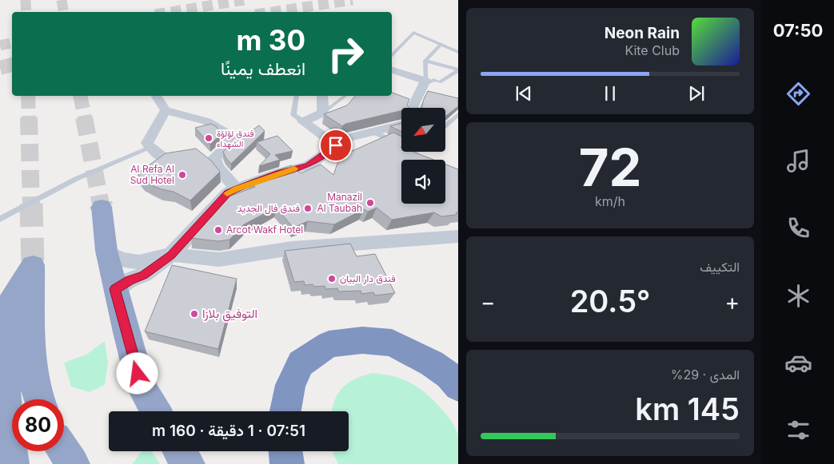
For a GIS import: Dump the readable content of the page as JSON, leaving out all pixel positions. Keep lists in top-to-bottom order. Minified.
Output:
{"places":["فندق لؤلؤة الشهداء","Al Refa Al Sud Hotel","Manazil Al Taubah","فندق فال الجديد","Arcot Wakf Hotel","فندق دار البيان","التوفيق بلازا"],"north":"bottom left","page":{"tabs":"07:50","turn":["30 m","انعطف يمينًا"],"song":["Neon Rain","Kite Club"],"tile":[["72","km/h"],"التكييف",["المدى · 29%","145 km"]],"heat":["−","20.5°","+"],"limit":"80","trip":"07:51 · 1 دقيقة · 160 m"}}
